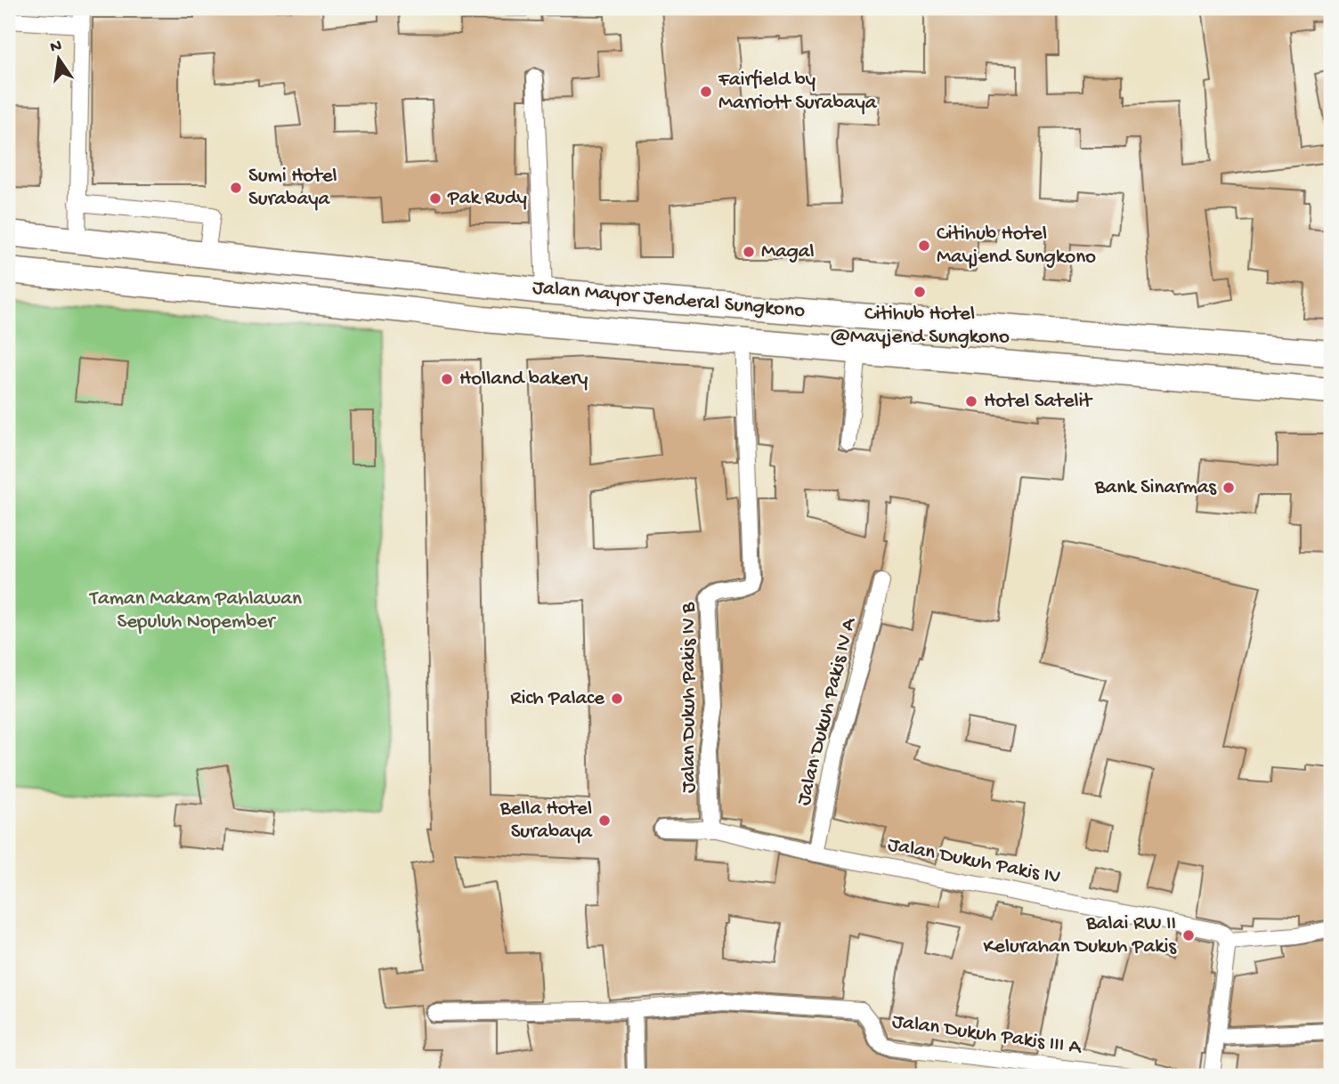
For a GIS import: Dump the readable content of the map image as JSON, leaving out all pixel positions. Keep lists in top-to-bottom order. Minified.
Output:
{"streets":{"main road":["Jalan Mayor Jenderal Sungkono"],"street":["Jalan Dukuh Pakis IV B","Jalan Dukuh Pakis IV A","Jalan Dukuh Pakis IV","Jalan Dukuh Pakis III A"]},"crossings":[["Jalan Mayor Jenderal Sungkono","Jalan Dukuh Pakis IV B"],["Jalan Dukuh Pakis IV B","Jalan Dukuh Pakis IV"],["Jalan Dukuh Pakis IV A","Jalan Dukuh Pakis IV"]],"parks":["Taman Makam Pahlawan Sepuluh Nopember"],"places":["Fairfield by Marriott Surabaya","Sumi Hotel Surabaya","Pak Rudy","Citihub Hotel Mayjend Sungkono","Magal","Citihub Hotel @Mayjend Sungkono","Holland bakery","Hotel Satelit","Bank Sinarmas","Rich Palace","Bella Hotel Surabaya","Balai RW II Kelurahan Dukuh Pakis"],"north":"top"}
